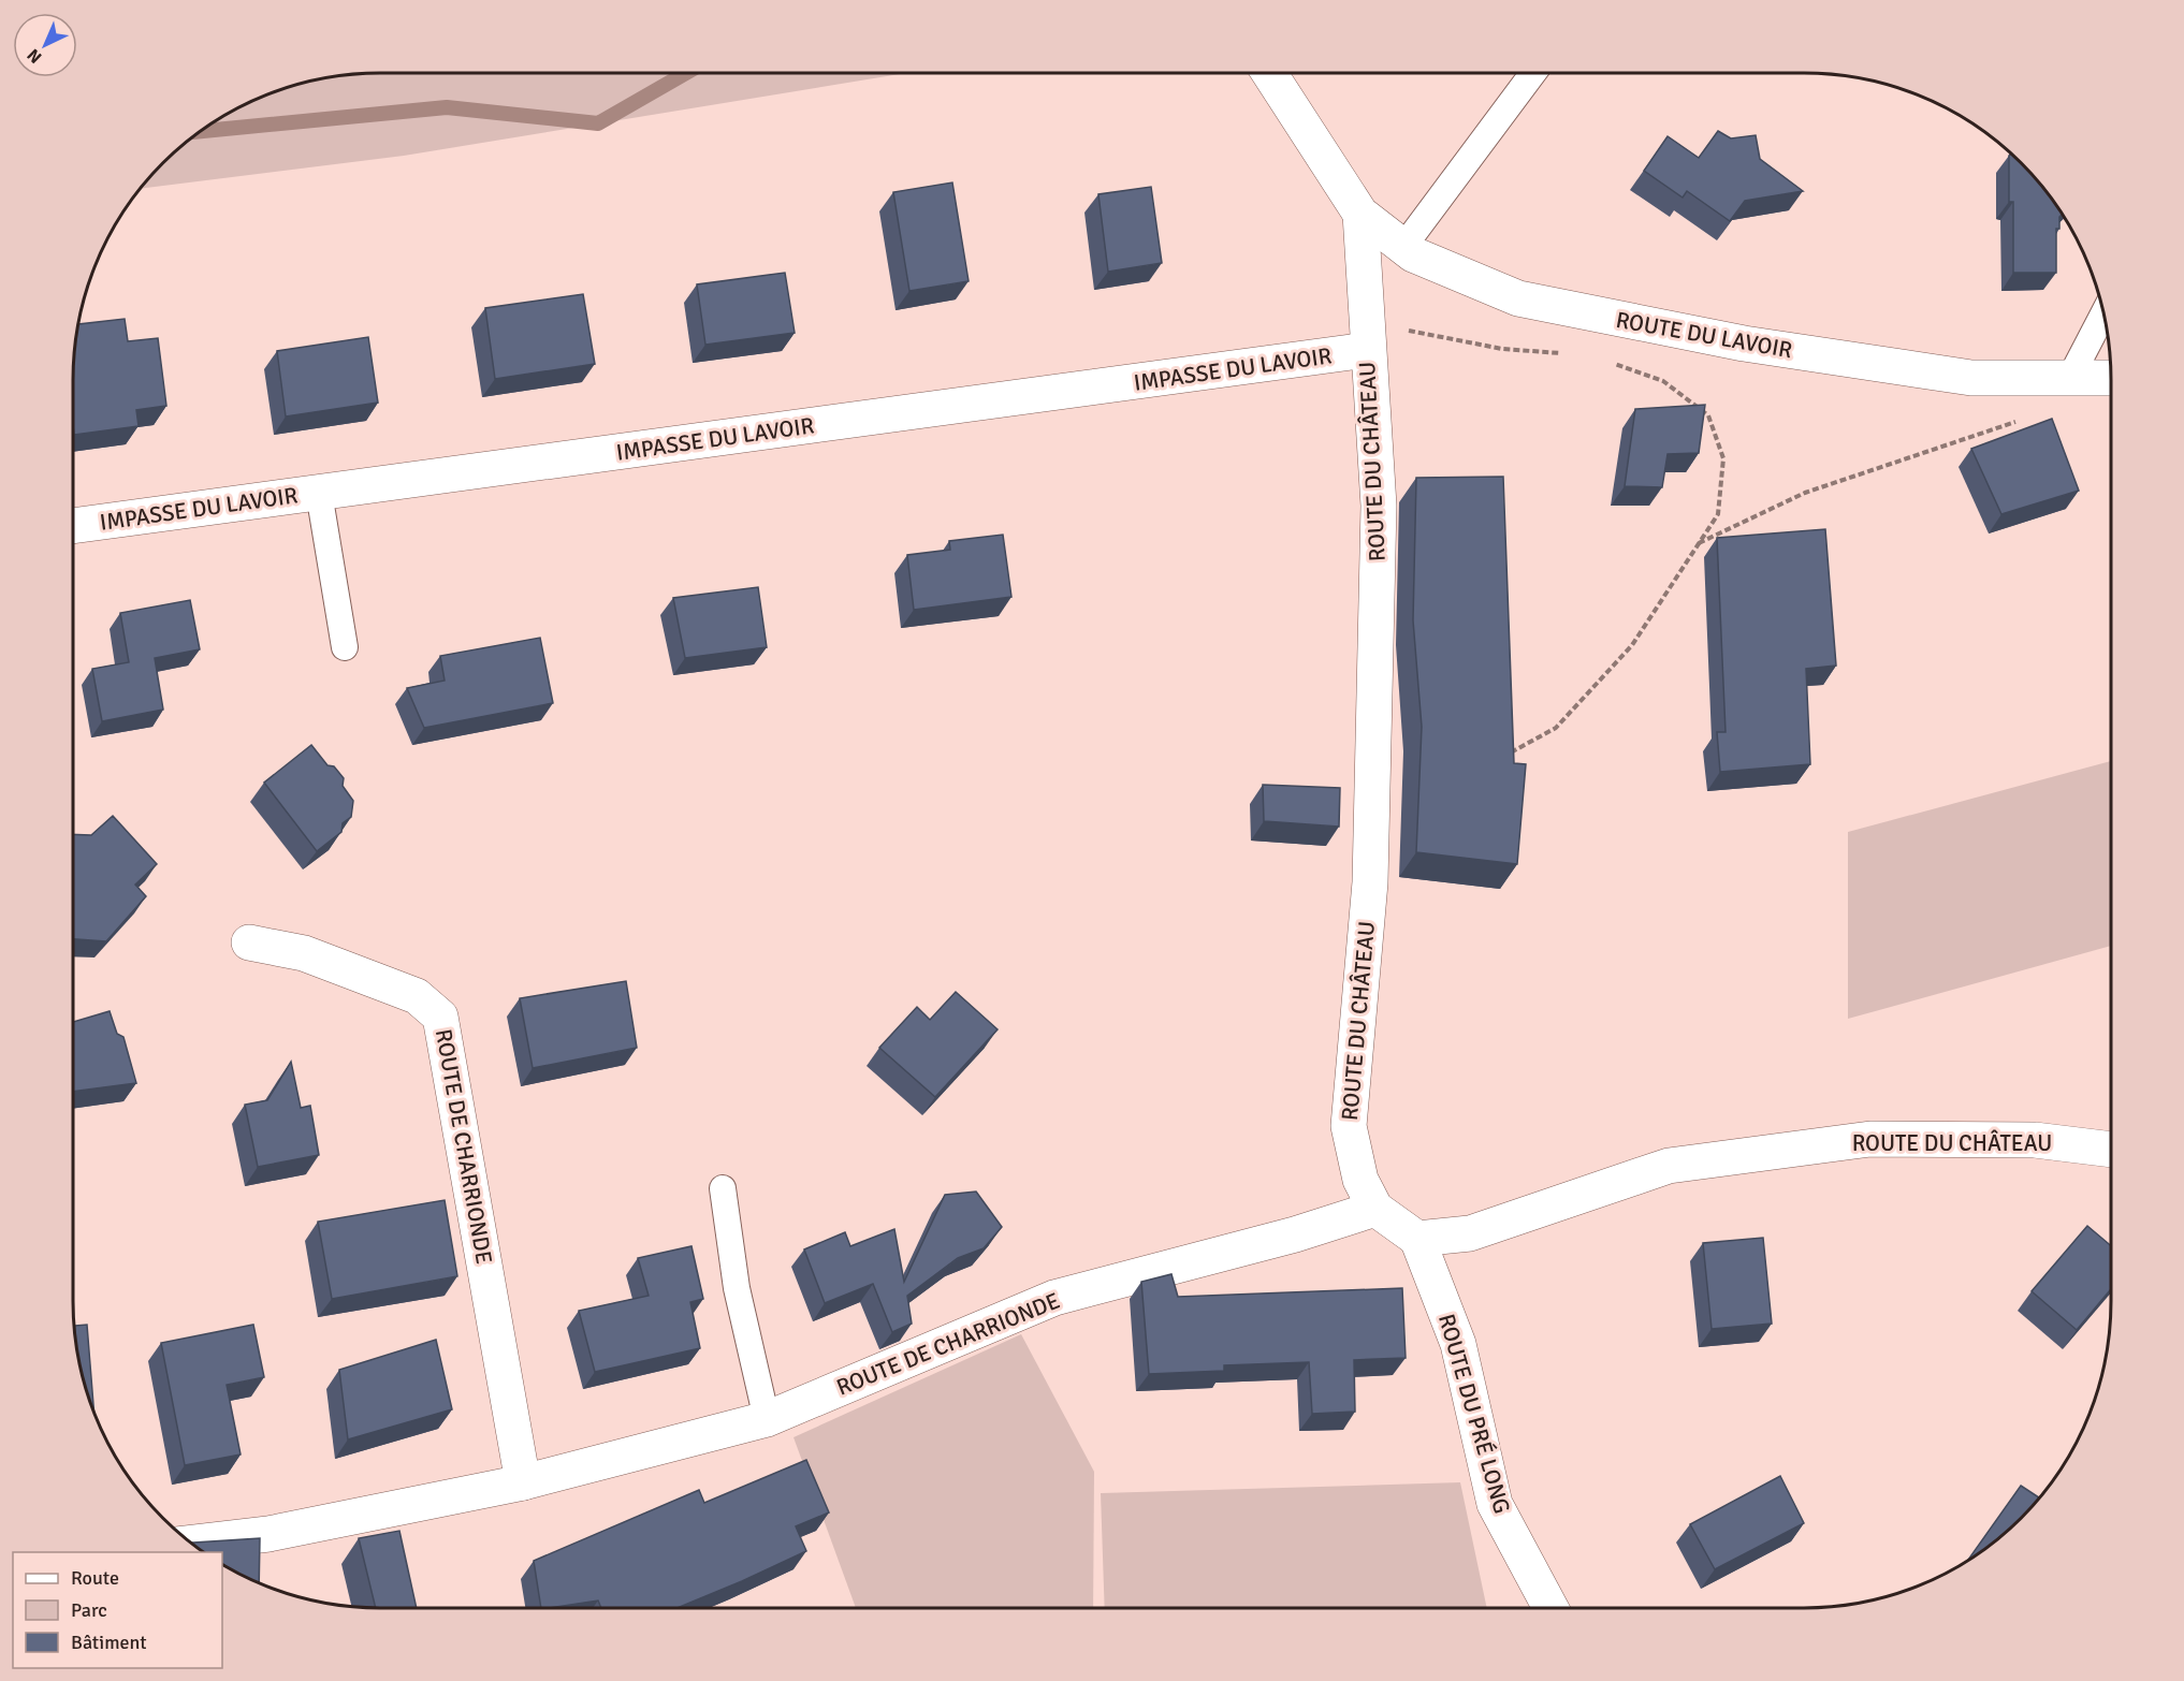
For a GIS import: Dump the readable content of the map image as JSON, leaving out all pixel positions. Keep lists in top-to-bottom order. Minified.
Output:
{"streets":{"street":["ROUTE DU LAVOIR","IMPASSE DU LAVOIR","ROUTE DU CHÂTEAU","ROUTE DE CHARRIONDE","ROUTE DU PRÉ LONG"]},"crossings":[["ROUTE DU LAVOIR","ROUTE DU CHÂTEAU"],["IMPASSE DU LAVOIR","ROUTE DU CHÂTEAU"],["ROUTE DU CHÂTEAU","ROUTE DE CHARRIONDE"],["ROUTE DU CHÂTEAU","ROUTE DU PRÉ LONG"]],"legend":["Route","Parc","Bâtiment"],"north":"bottom left"}
